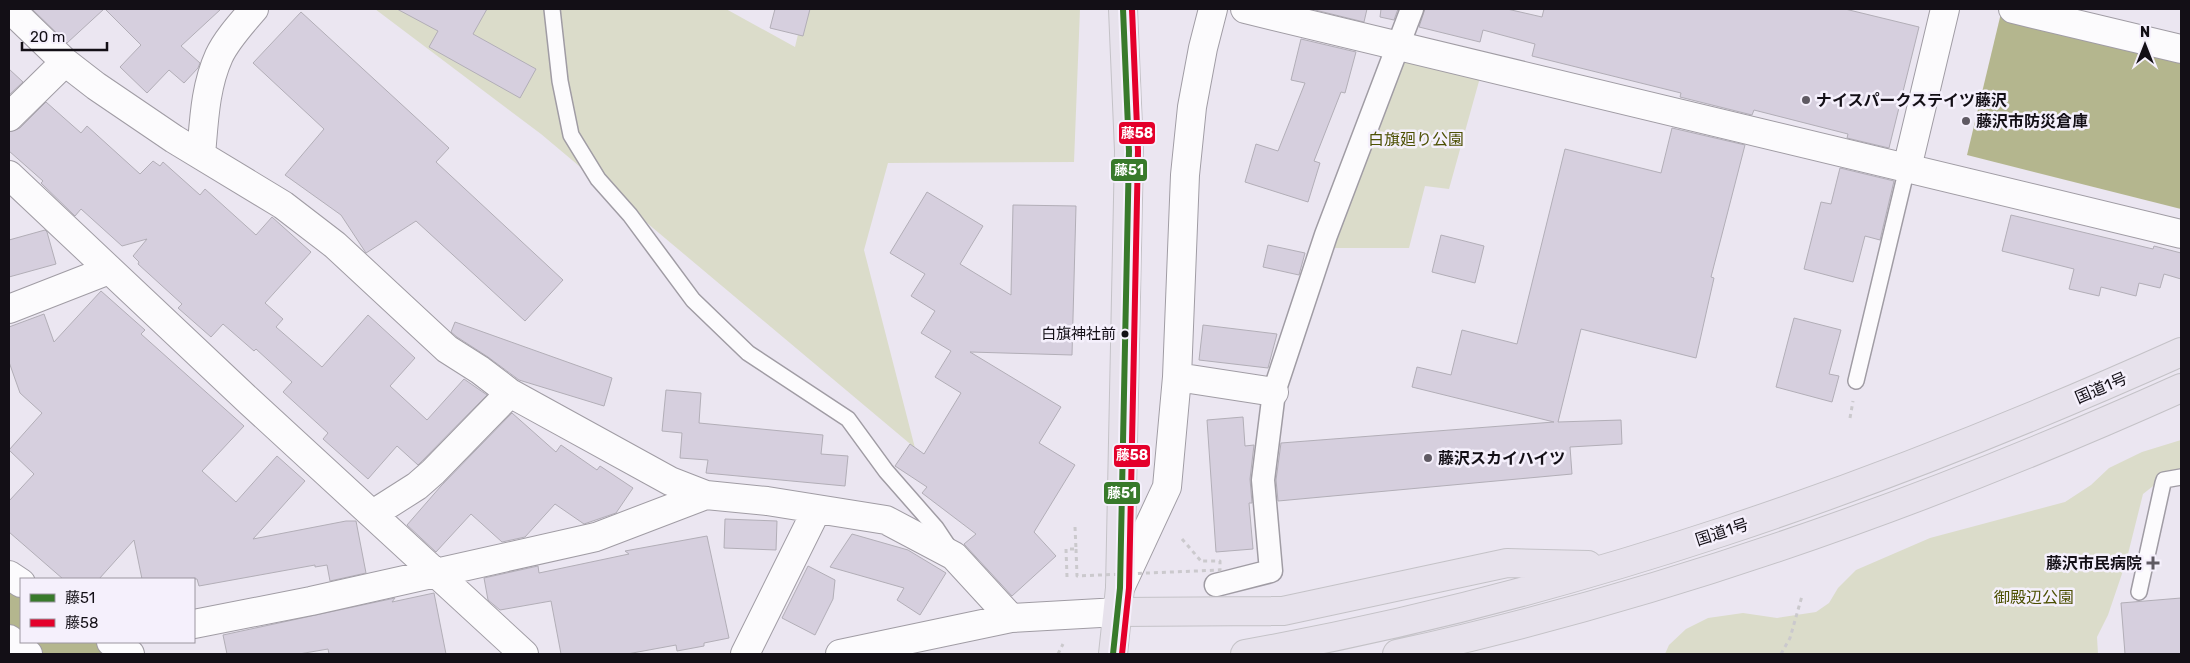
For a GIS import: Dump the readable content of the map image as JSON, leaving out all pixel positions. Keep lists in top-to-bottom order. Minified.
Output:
{"streets":{"highway":["国道1号"]},"parks":["白旗廻り公園","御殿辺公園"],"places":{"other":["ナイスパークステイツ藤沢","藤沢市防災倉庫","白旗神社前","藤沢スカイハイツ"],"health":["藤沢市民病院"]},"lines":["transit line 藤51","transit line 藤58"],"legend":["藤51","藤58"],"scale_bar":"20 m","north":"top"}
